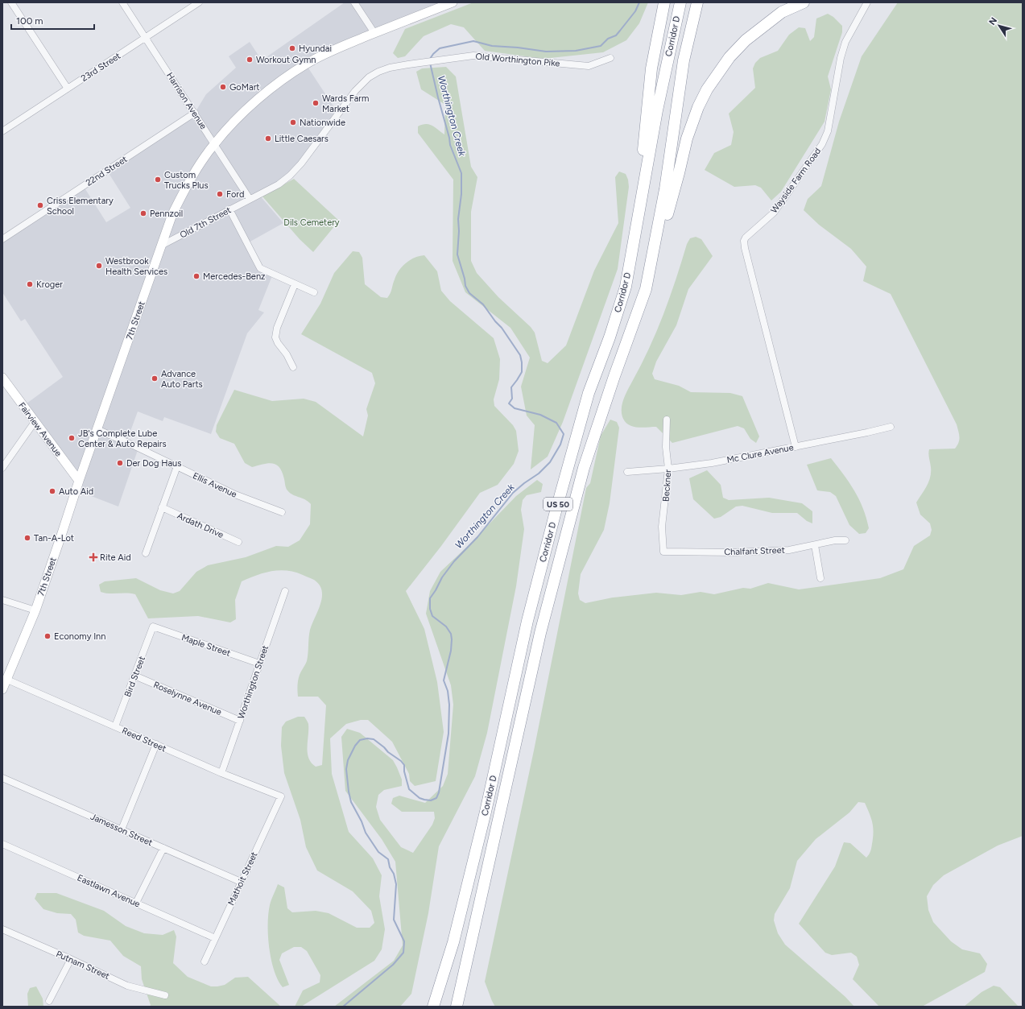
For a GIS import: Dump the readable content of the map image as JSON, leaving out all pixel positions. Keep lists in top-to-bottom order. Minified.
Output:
{"streets":{"highway":["Corridor D","US 50"],"main road":["7th Street","Fairview Avenue"],"street":["Old Worthington Pike","23rd Street","Harrison Avenue","22nd Street","Wayside Farm Road","Old 7th Street","Mc Clure Avenue","Ellis Avenue","Beckner","Ardath Drive","Chalfant Street","Maple Street","Bird Street","Worthington Street","Roselynne Avenue","Reed Street","Jamesson Street","Mathoit Street","Eastlawn Avenue","Putnam Street"]},"crossings":[["Old Worthington Pike","Old 7th Street"],["23rd Street","Harrison Avenue"],["Harrison Avenue","22nd Street"],["Harrison Avenue","Old 7th Street"],["Harrison Avenue","7th Street"],["Wayside Farm Road","Mc Clure Avenue"],["Old 7th Street","7th Street"],["7th Street","Fairview Avenue"],["7th Street","Ellis Avenue"],["7th Street","Reed Street"],["Mc Clure Avenue","Beckner"],["Beckner","Chalfant Street"],["Maple Street","Bird Street"],["Maple Street","Worthington Street"],["Bird Street","Roselynne Avenue"],["Bird Street","Reed Street"],["Worthington Street","Roselynne Avenue"],["Worthington Street","Reed Street"],["Reed Street","Mathoit Street"],["Jamesson Street","Mathoit Street"],["Mathoit Street","Eastlawn Avenue"]],"water":["Worthington Creek"],"parks":["Dils Cemetery"],"places":{"other":["Hyundai","Workout Gymn","GoMart","Wards Farm Market","Nationwide","Little Caesars","Custom Trucks Plus","Ford","Criss Elementary School","Pennzoil","Westbrook Health Services","Mercedes-Benz","Kroger","Advance Auto Parts","JB's Complete Lube Center & Auto Repairs","Der Dog Haus","Auto Aid","Tan-A-Lot","Economy Inn"],"health":["Rite Aid"]},"scale_bar":"100 m","north":"top left"}
